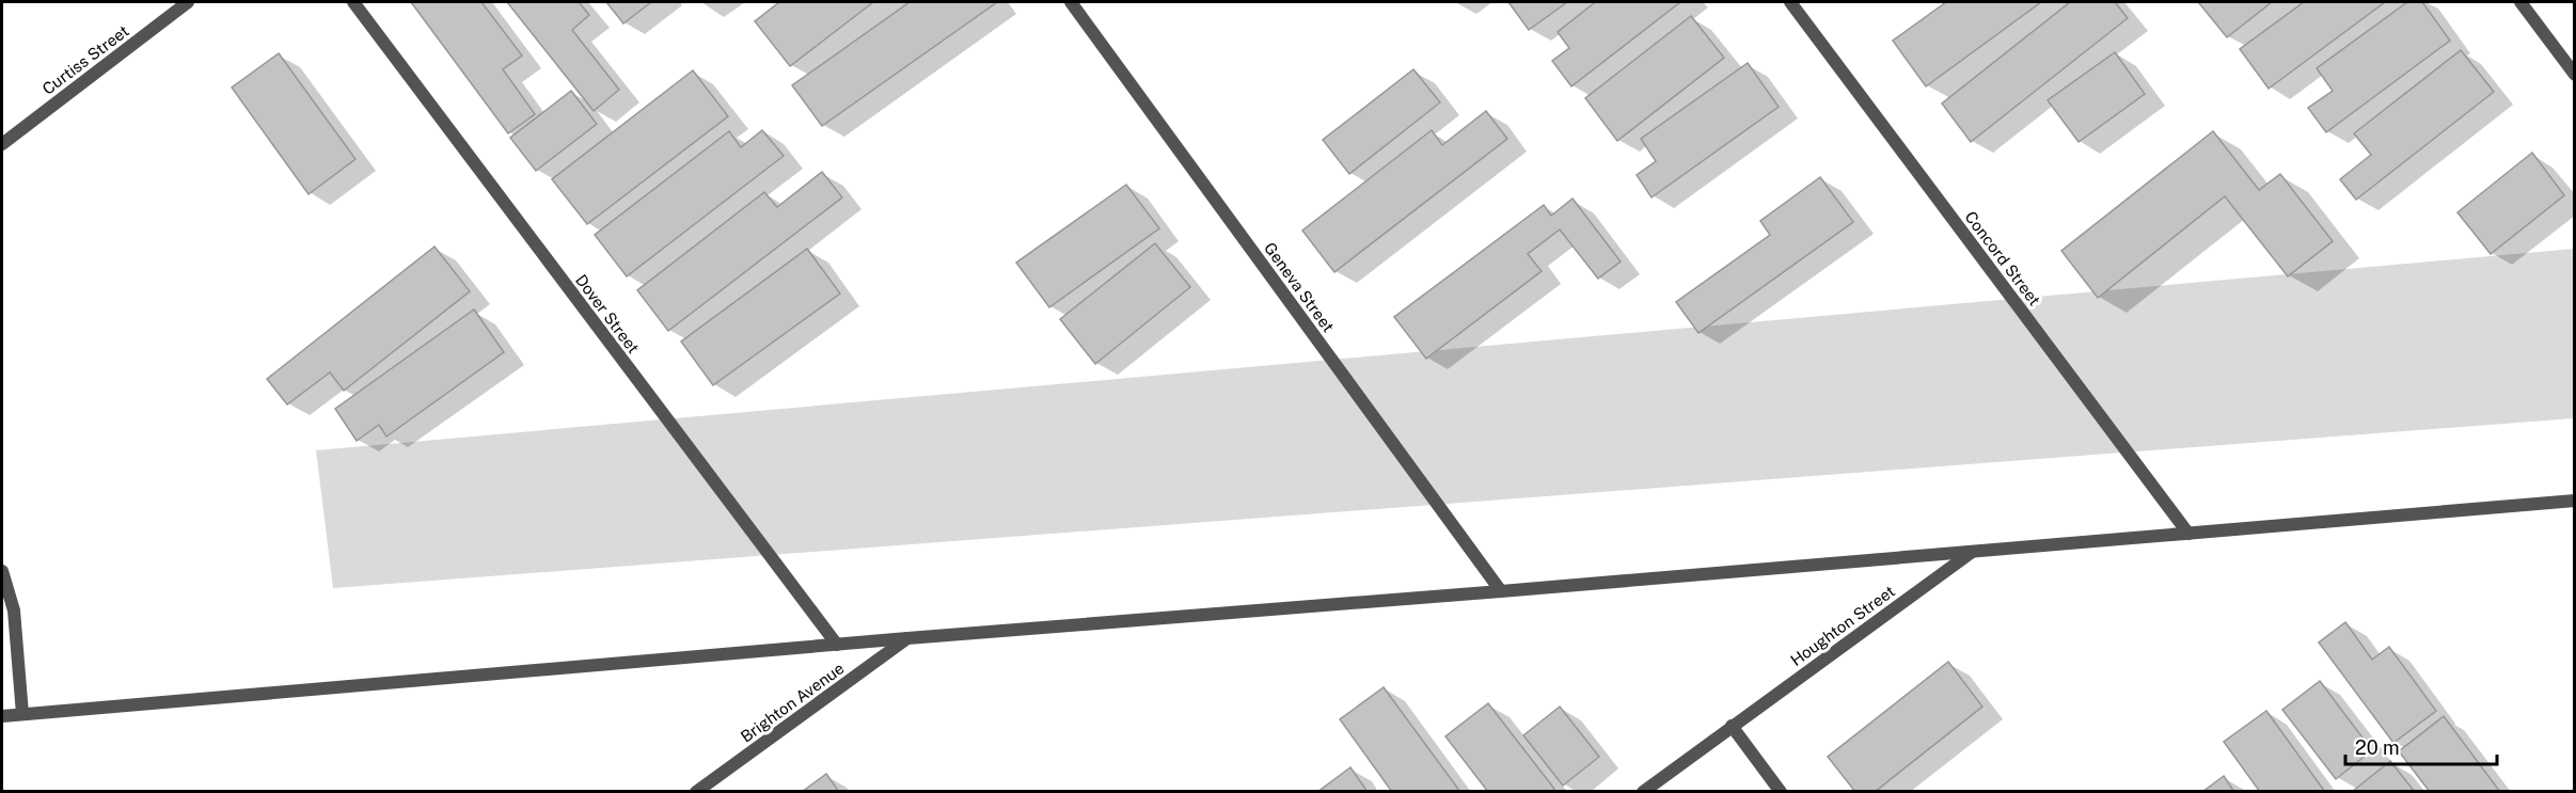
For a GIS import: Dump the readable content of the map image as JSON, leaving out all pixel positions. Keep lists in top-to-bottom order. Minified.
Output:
{"streets":{"street":["Curtiss Street","Concord Street","Geneva Street","Dover Street","Houghton Street","Brighton Avenue"]},"scale_bar":"20 m"}
